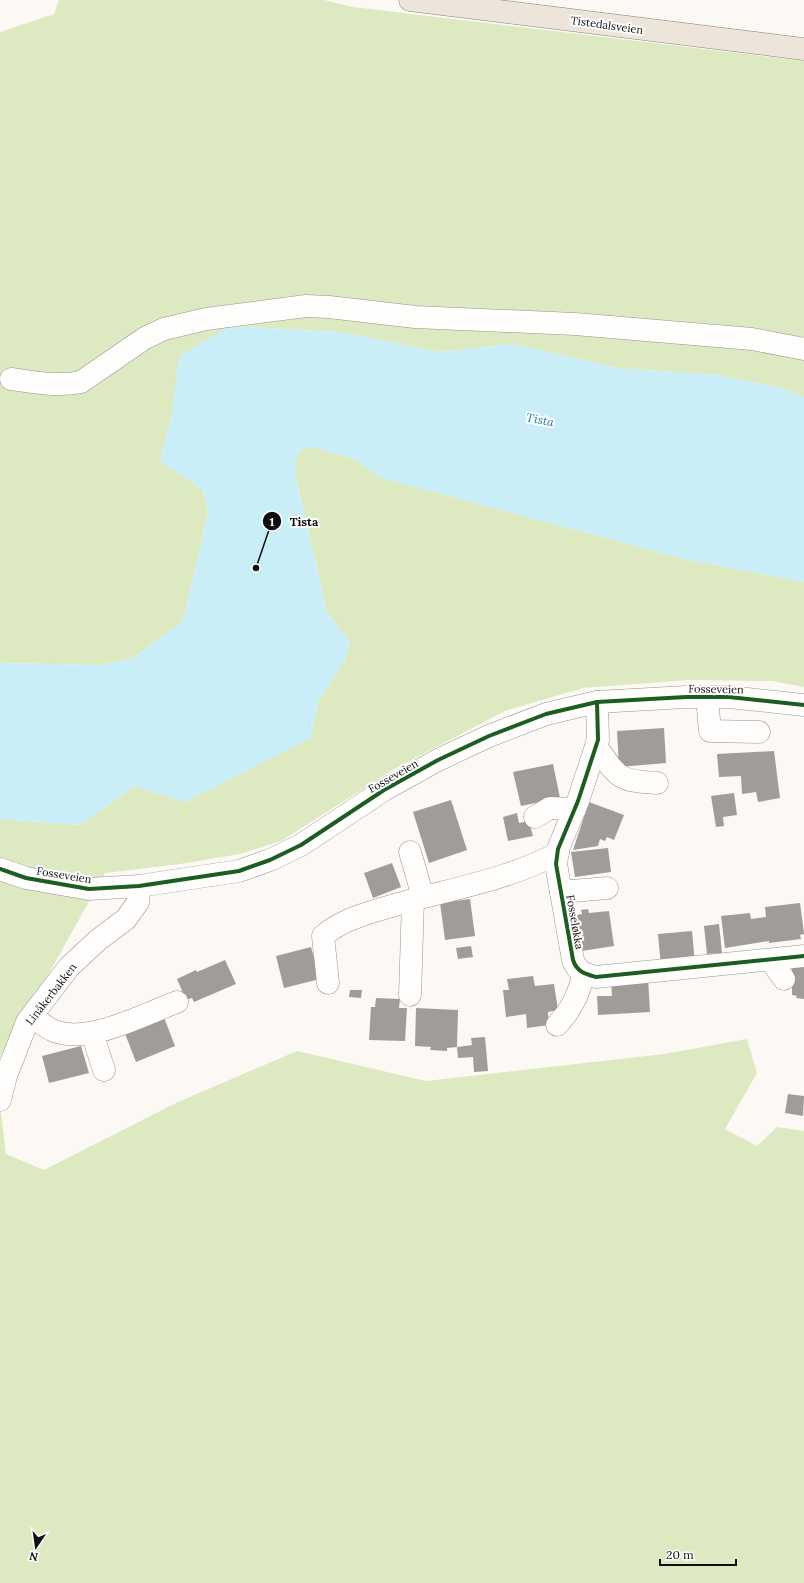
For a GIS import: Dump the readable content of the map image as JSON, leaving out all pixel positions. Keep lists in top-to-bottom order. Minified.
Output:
{"streets":{"main road":["Tistedalsveien"],"street":["Fosseveien","Fosseløkka","Linåkerbakken"]},"crossings":[["Fosseveien","Fosseløkka"],["Fosseveien","Linåkerbakken"]],"water":["Tista"],"places":["Tista"],"scale_bar":"20 m","north":"bottom"}
